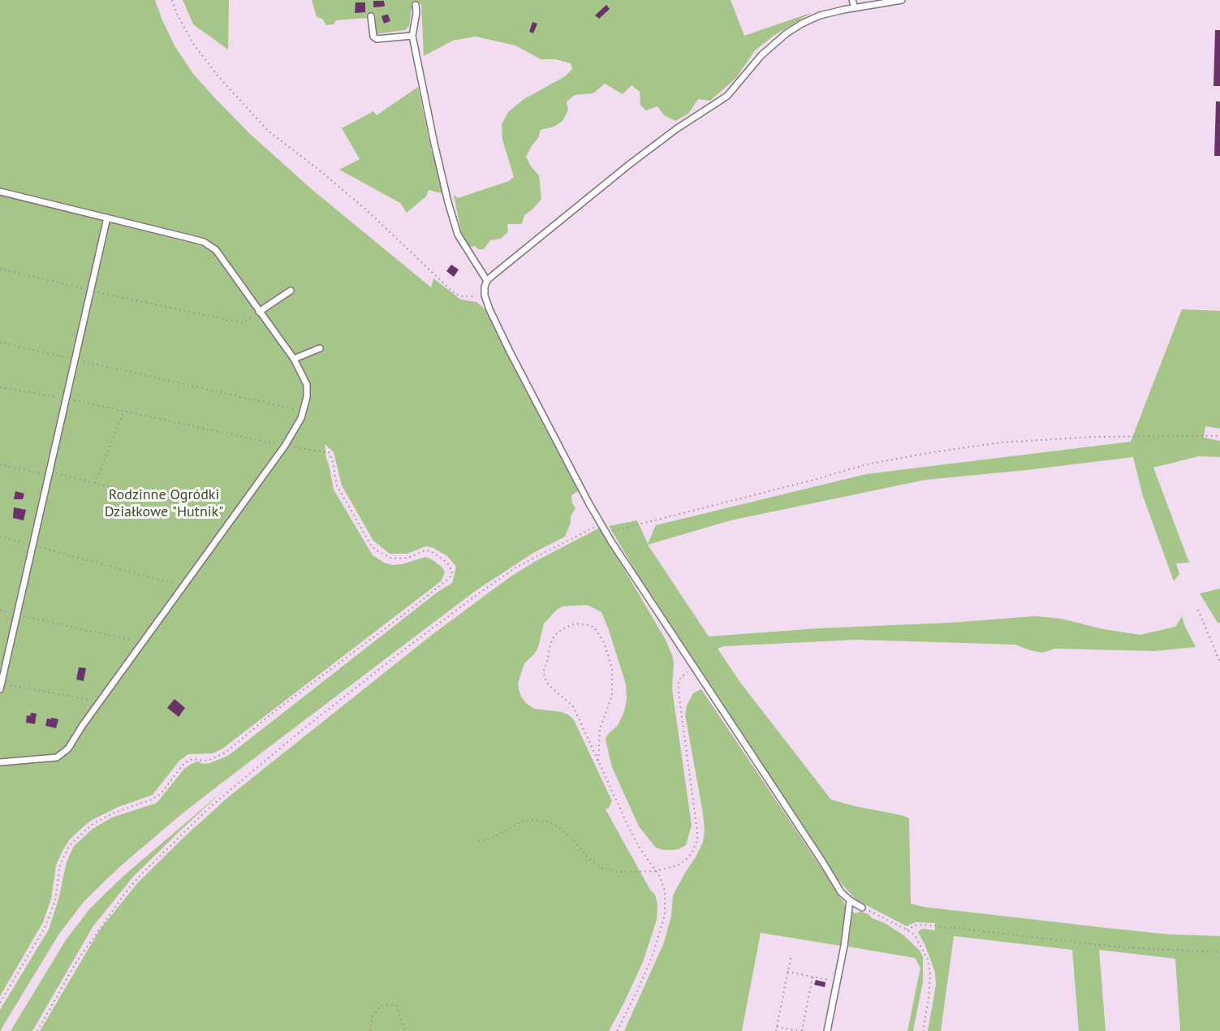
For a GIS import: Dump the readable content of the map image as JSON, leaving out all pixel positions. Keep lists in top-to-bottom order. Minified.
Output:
{"parks":["Rodzinne Ogródki Działkowe \"Hutnik\""]}
